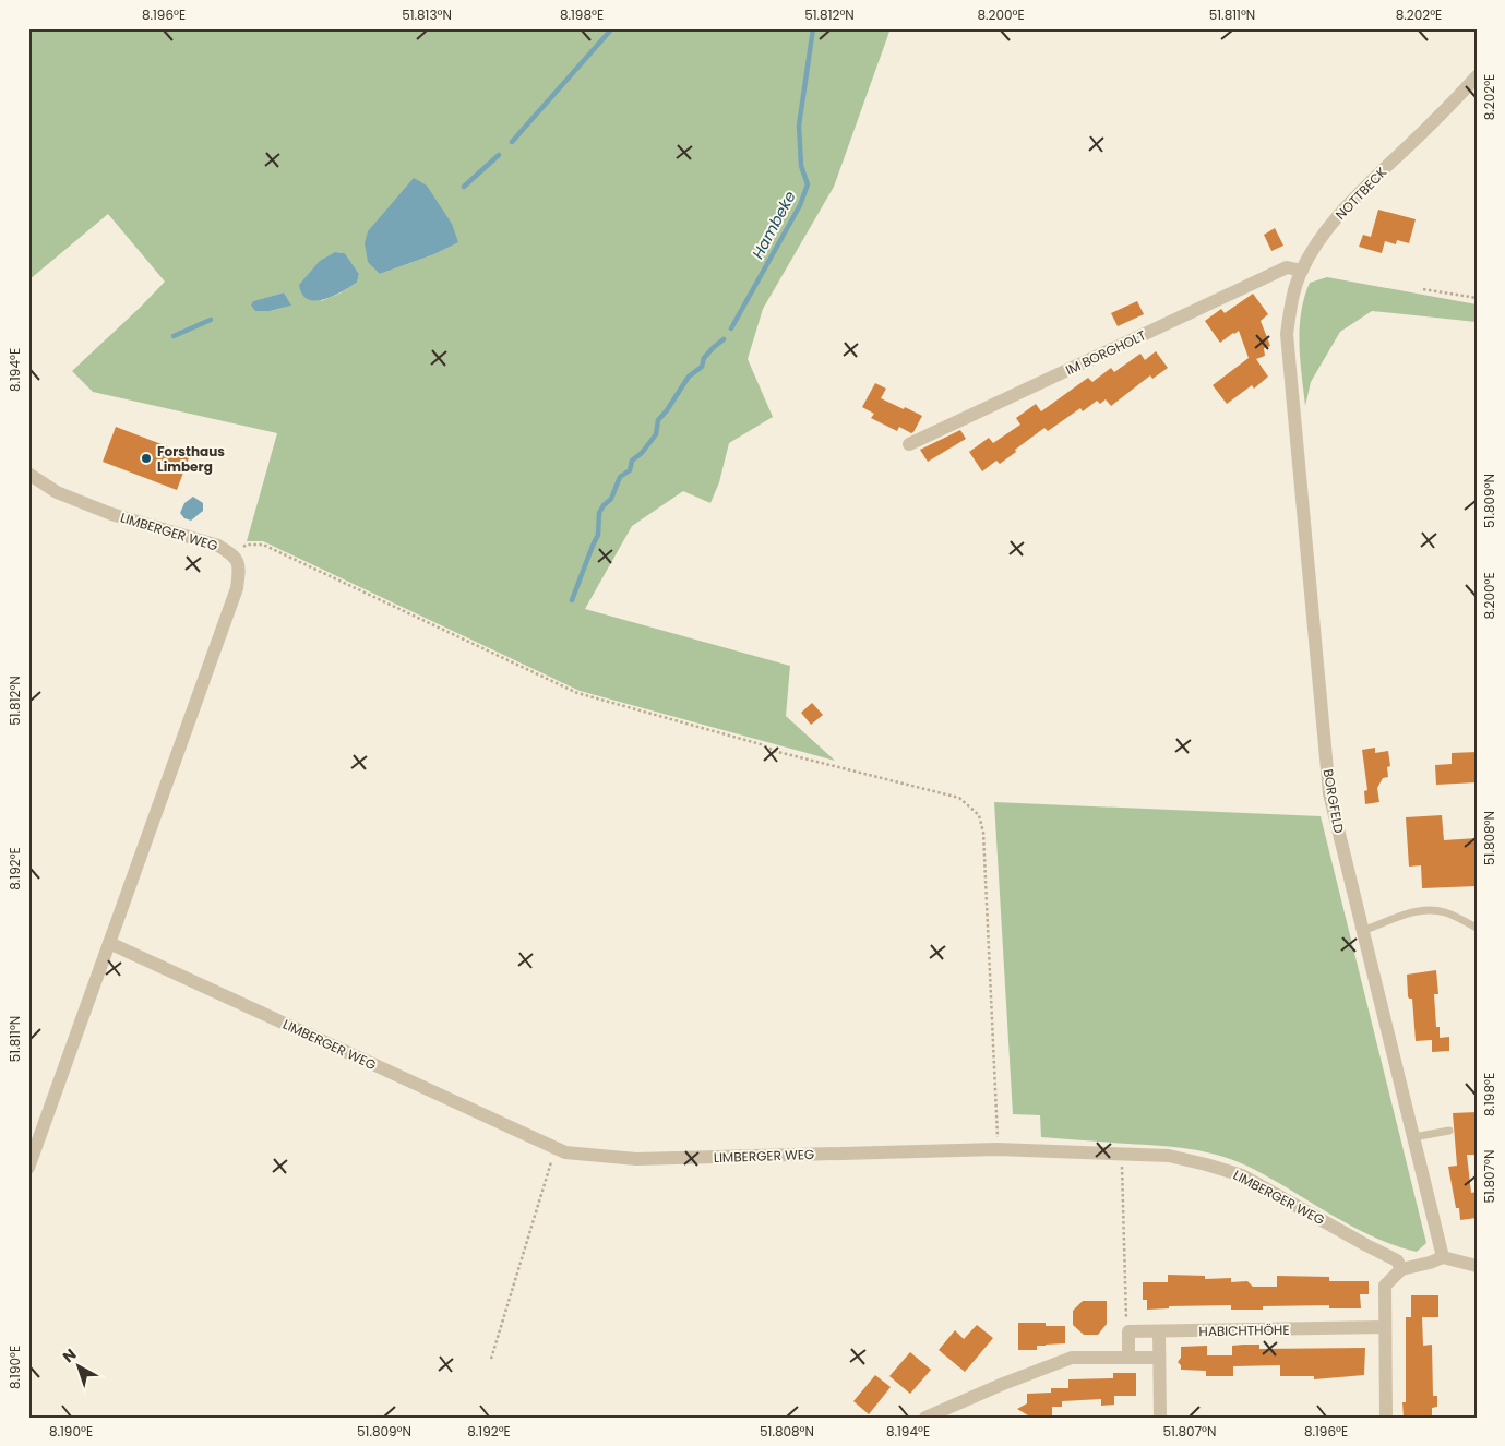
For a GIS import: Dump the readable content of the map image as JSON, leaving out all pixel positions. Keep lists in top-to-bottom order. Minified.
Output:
{"streets":{"street":["NOTTBECK","IM BORGHOLT","LIMBERGER WEG","BORGFELD","HABICHTHÖHE"]},"crossings":[["NOTTBECK","IM BORGHOLT"],["NOTTBECK","BORGFELD"]],"water":["Hambeke"],"places":["Forsthaus Limberg"],"north":"top left","coordinates":["8.196°E","51.813°N","8.198°E","51.812°N","8.200°E","51.811°N","8.202°E","8.194°E","51.809°N","51.808°N","8.192°E","51.807°N","8.190°E"]}
